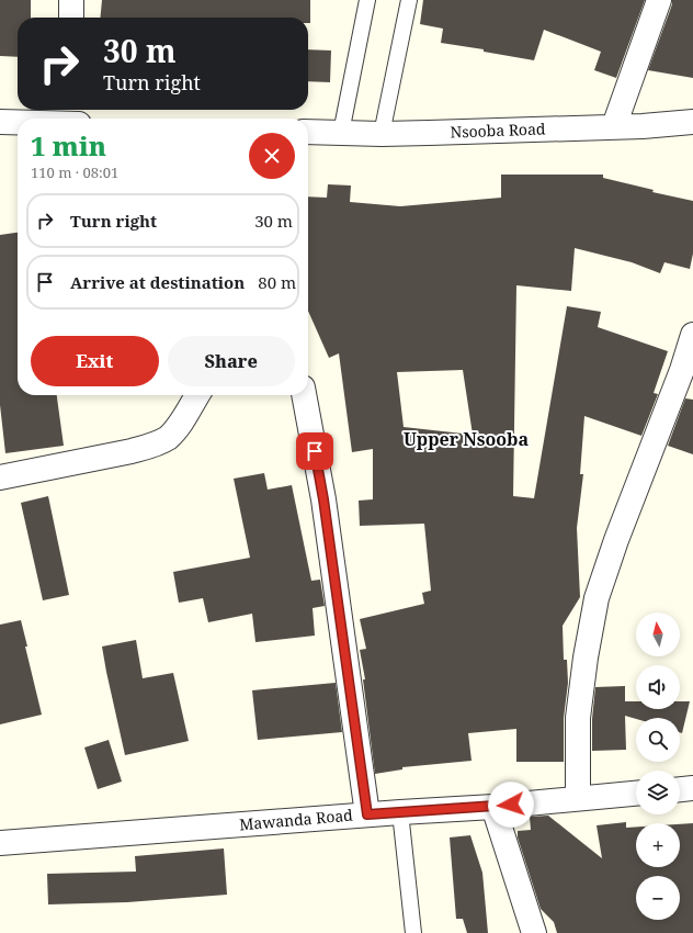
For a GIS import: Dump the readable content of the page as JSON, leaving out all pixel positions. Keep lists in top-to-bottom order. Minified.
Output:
{"streets":{"street":["Nsooba Road","Mawanda Road"]},"districts":["Upper Nsooba"],"north":"top","page":{"turn":["30 m","Turn right"],"heading":["1 min","110 m · 08:01"],"list":[{"name":"Turn right","value":"30 m"},{"name":"Arrive at destination","value":"80 m"}],"buttons":["Exit","Share"],"map_buttons":["+","−"]}}
